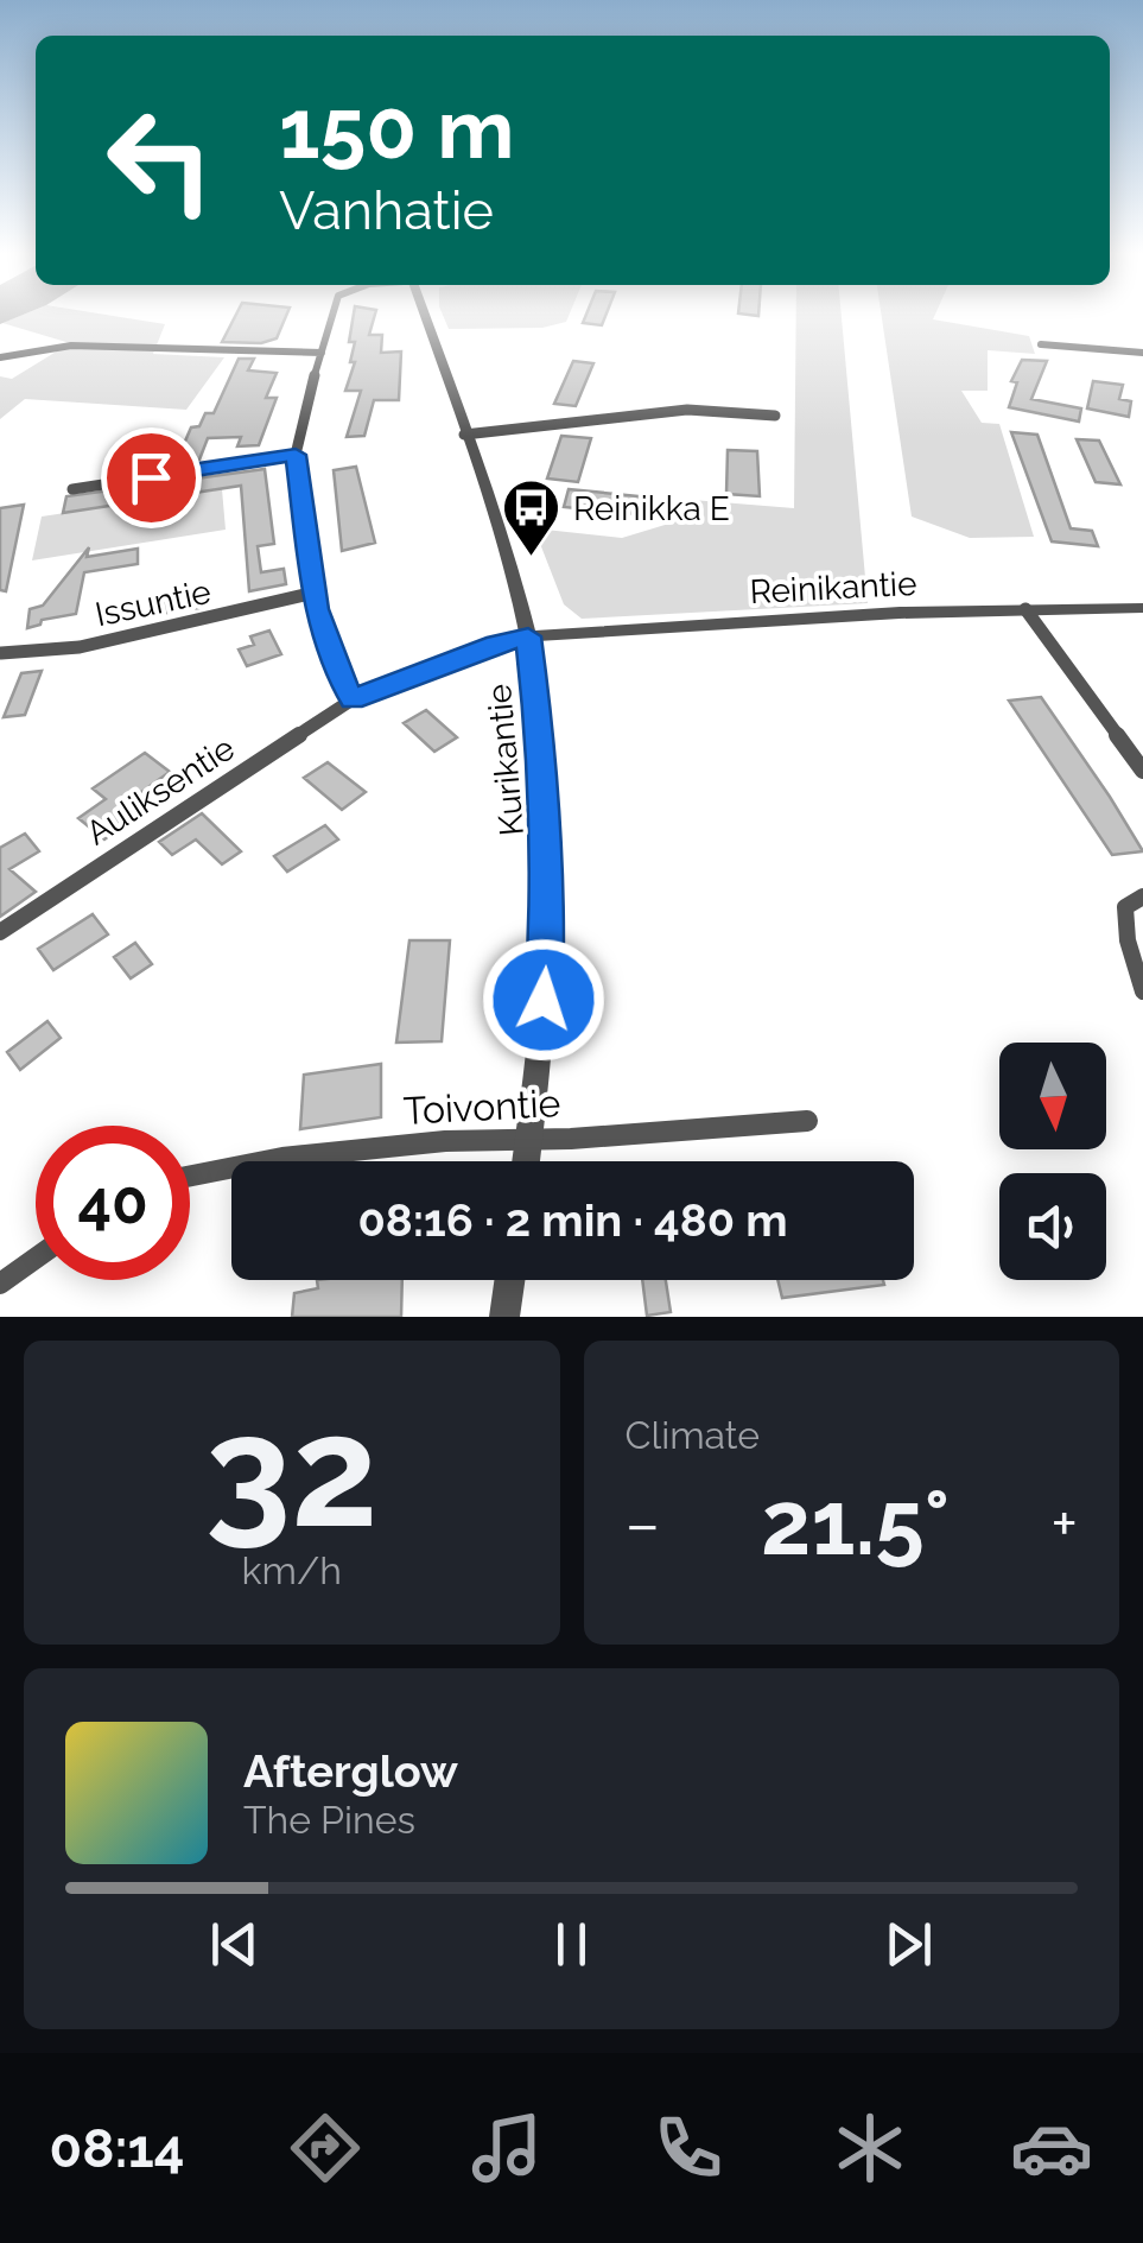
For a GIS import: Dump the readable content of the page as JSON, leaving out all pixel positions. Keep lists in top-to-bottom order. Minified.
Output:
{"streets":{"street":["Reinikantie","Issuntie","Kurikantie","Auliksentie","Toivontie"]},"crossings":[["Reinikantie","Kurikantie"],["Reinikantie","Auliksentie"],["Kurikantie","Auliksentie"],["Kurikantie","Toivontie"]],"places":{"bus stop":["Reinikka E"]},"north":"bottom","page":{"turn":["150 m","Vanhatie"],"limit":"40","trip":"08:16 · 2 min · 480 m","tile":[["32","km/h"],"Climate"],"heat":["−","21.5°","+"],"song":["Afterglow","The Pines"],"tabs":"08:14"}}
